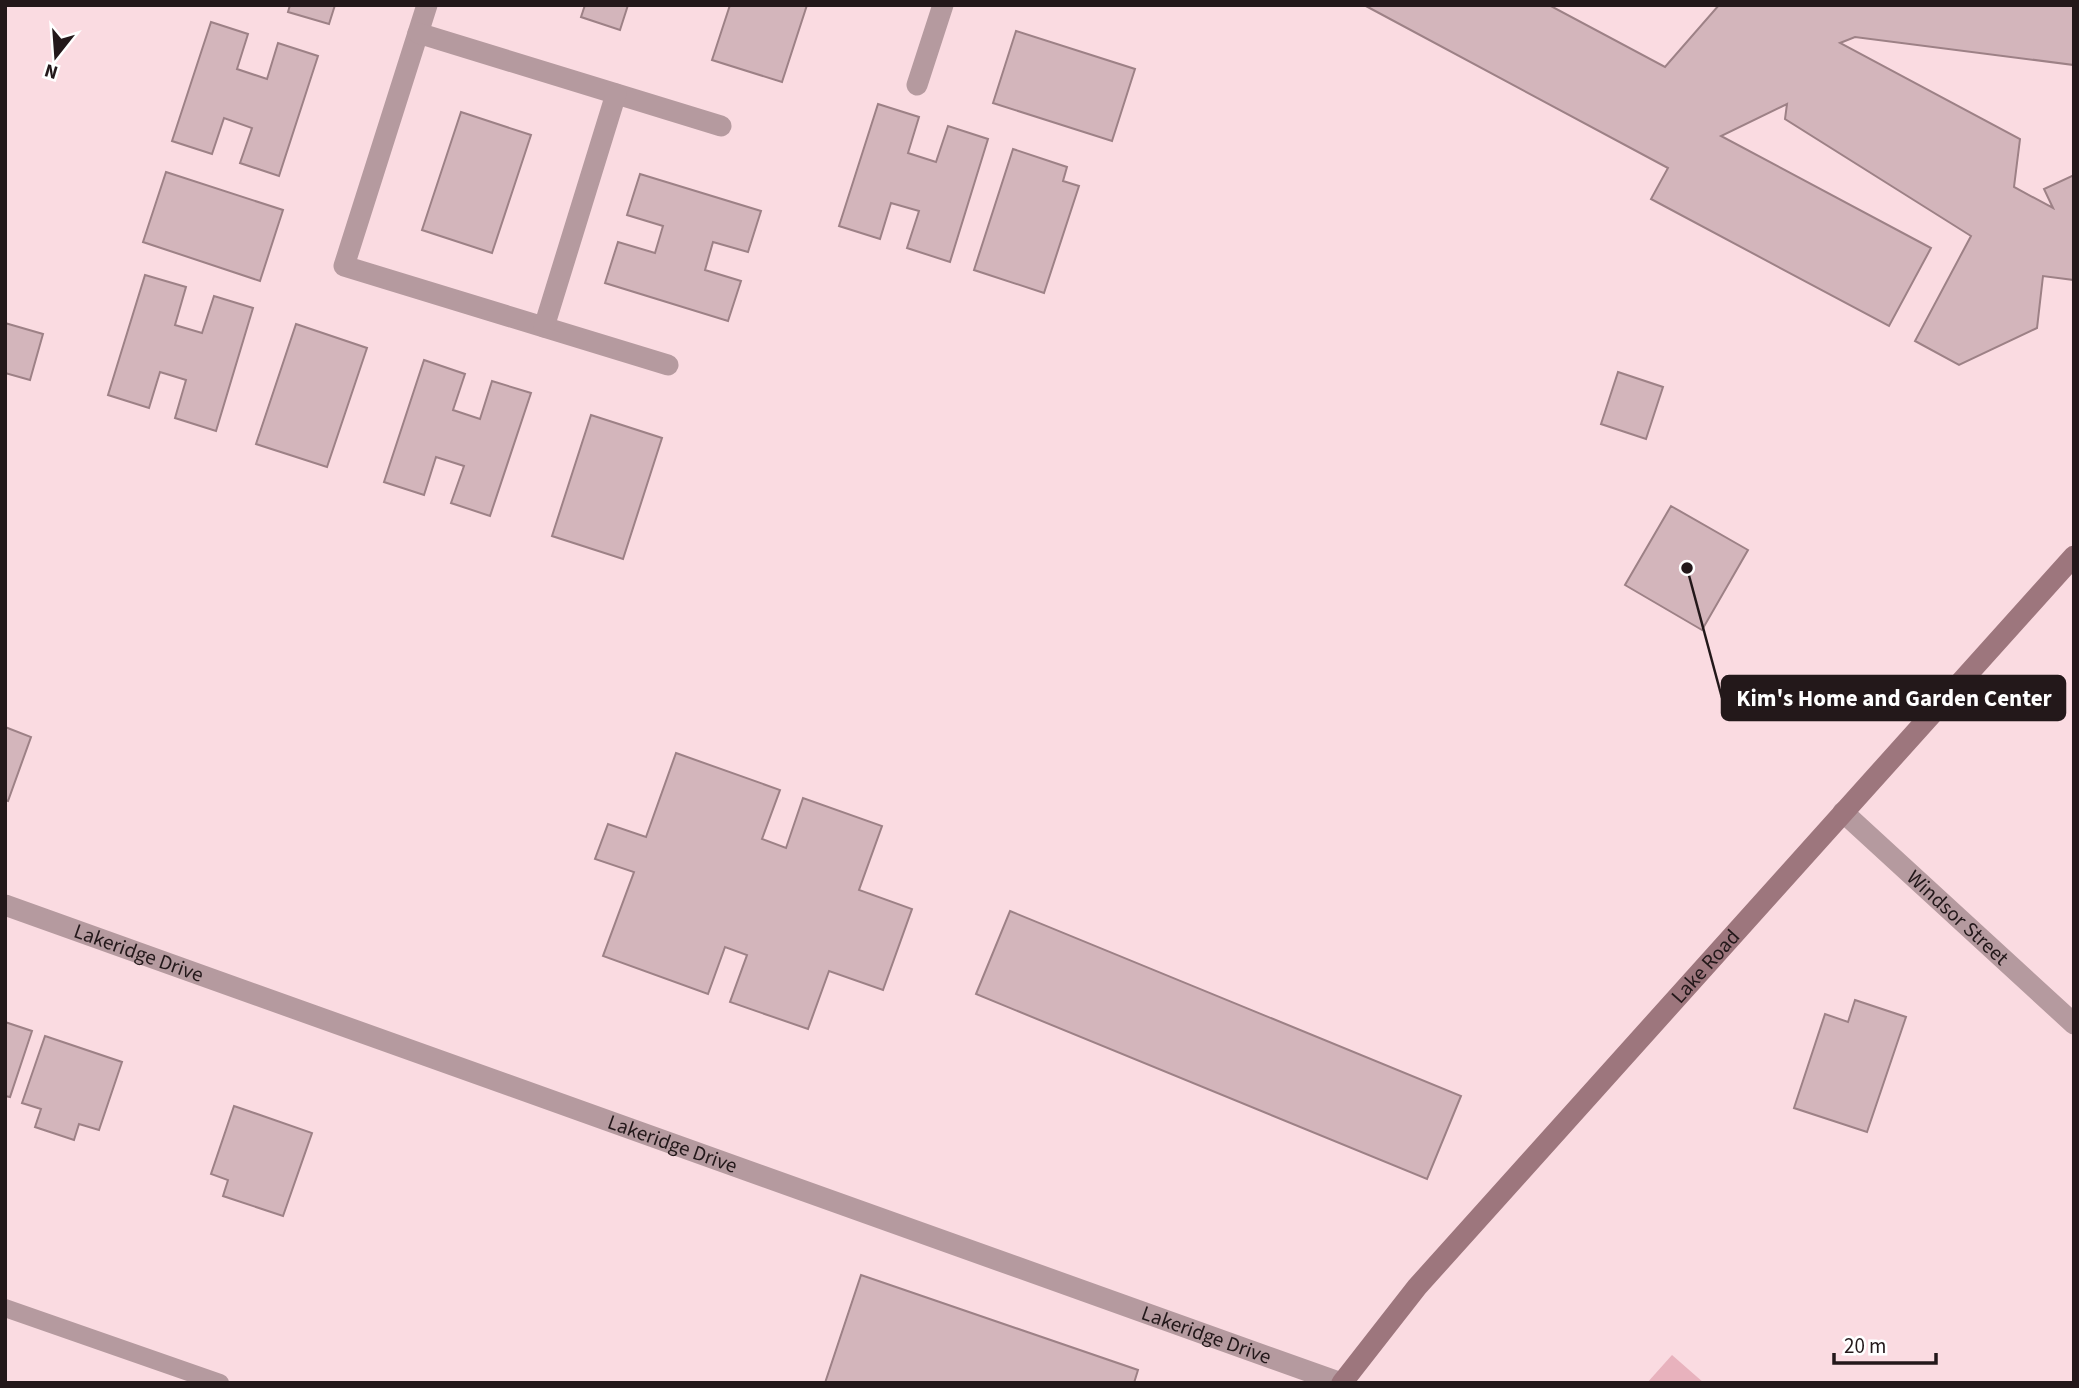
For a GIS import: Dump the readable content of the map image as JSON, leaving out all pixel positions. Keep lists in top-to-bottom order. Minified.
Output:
{"streets":{"street":["Windsor Street","Lakeridge Drive","Lake Road"]},"crossings":[["Windsor Street","Lake Road"],["Lakeridge Drive","Lake Road"]],"places":["Kim's Home and Garden Center"],"scale_bar":"20 m","north":"bottom"}
